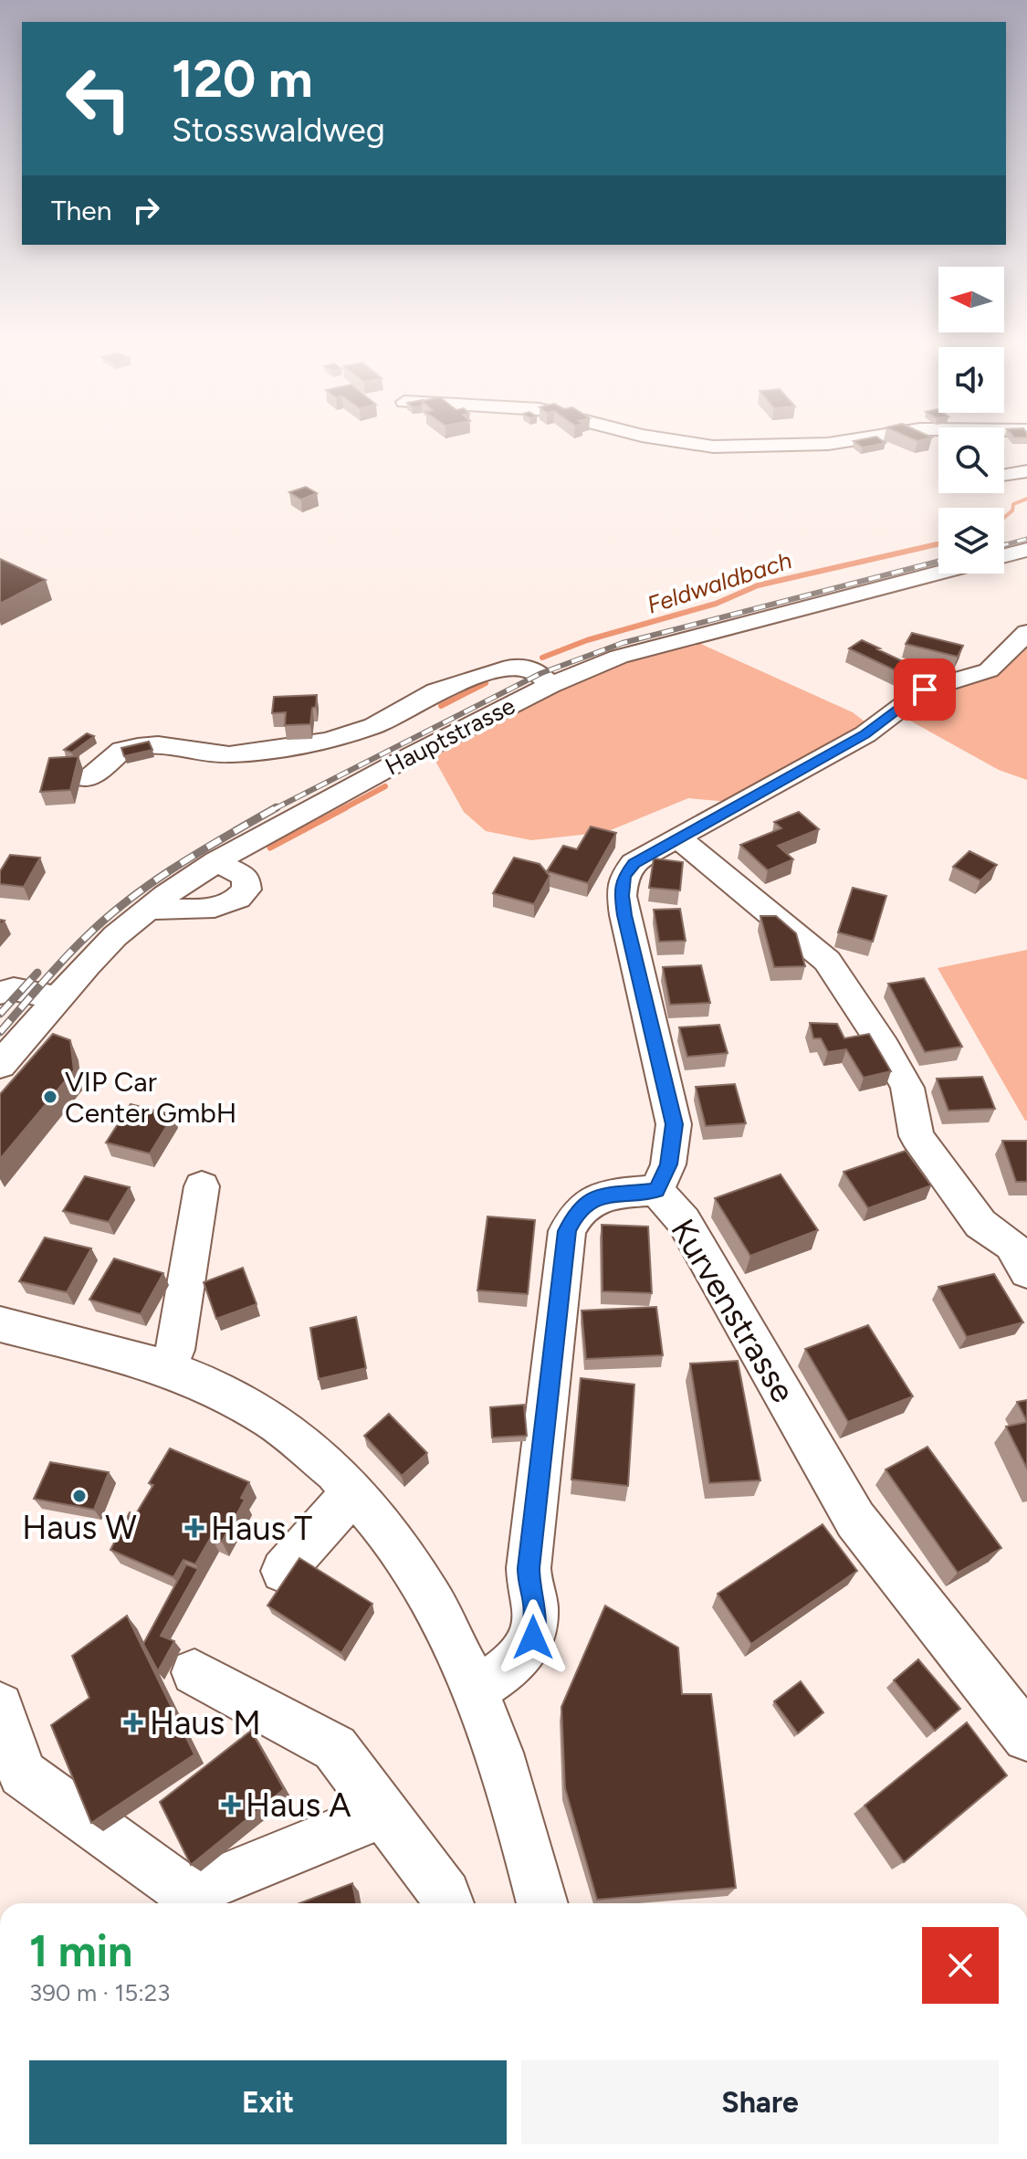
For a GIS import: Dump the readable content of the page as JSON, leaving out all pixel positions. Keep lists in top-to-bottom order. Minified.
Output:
{"streets":{"street":["Hauptstrasse","Kurvenstrasse"]},"water":["Feldwaldbach"],"places":{"other":["VIP Car Center GmbH","Haus W"],"health":["Haus T","Haus M","Haus A"]},"north":"left","page":{"turn":["120 m","Stosswaldweg"],"then":"Then","heading":["1 min","390 m · 15:23"],"buttons":["Exit","Share"]}}
